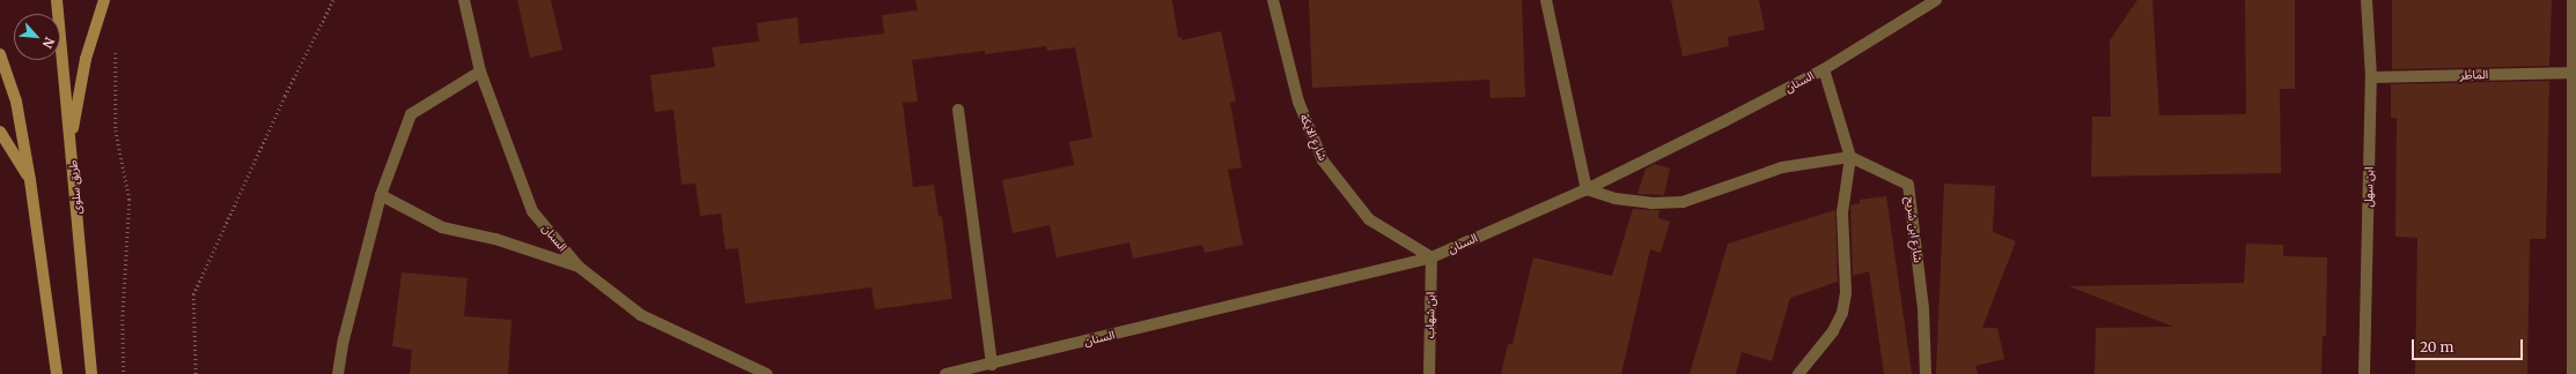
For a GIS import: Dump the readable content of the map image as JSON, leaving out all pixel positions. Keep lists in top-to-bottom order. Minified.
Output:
{"streets":{"main road":["طريق سلوى"],"street":["الماطر","السنان","شارع الايكة","ابن سهل","شارع ابن شريح","ابن شهاب"]},"crossings":[["الماطر","ابن سهل"],["السنان","شارع الايكة"],["السنان","ابن شهاب"],["شارع الايكة","ابن شهاب"]],"scale_bar":"20 m","north":"bottom right"}
